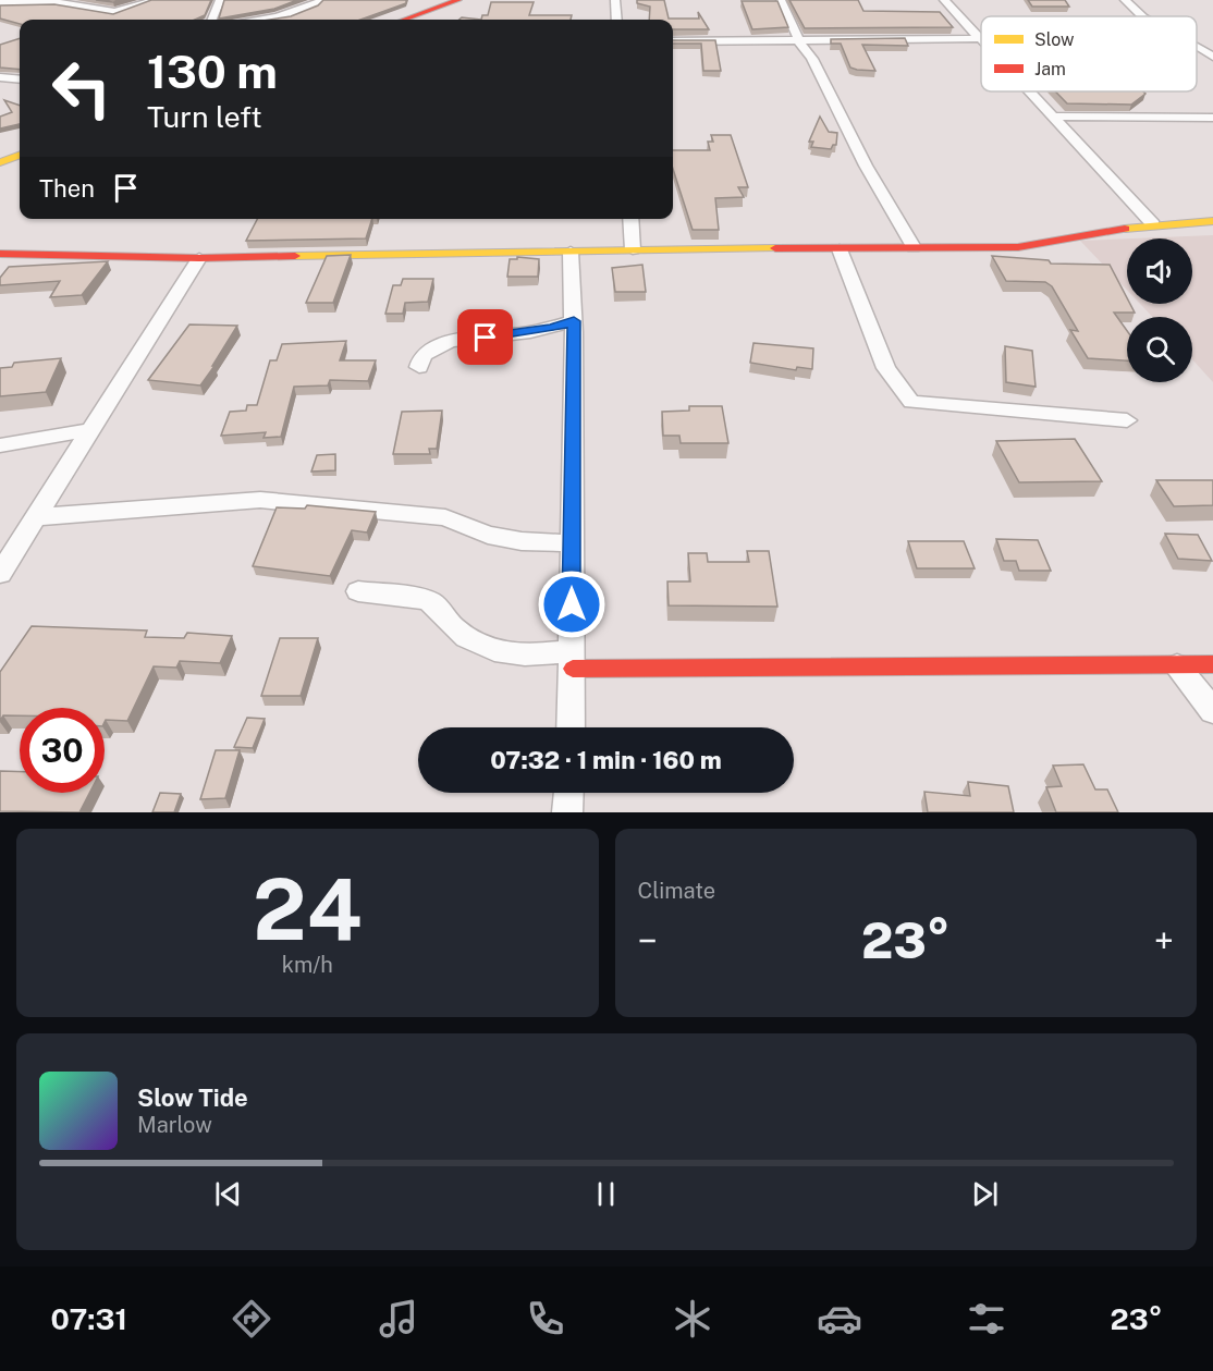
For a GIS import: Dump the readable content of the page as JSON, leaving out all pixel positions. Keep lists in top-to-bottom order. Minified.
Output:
{"legend":["Slow","Jam"],"page":{"turn":["130 m","Turn left"],"then":"Then","limit":"30","trip":"07:32 · 1 min · 160 m","tile":[["24","km/h"],"Climate"],"heat":["−","23°","+"],"song":["Slow Tide","Marlow"],"tabs":["07:31","23°"]}}
